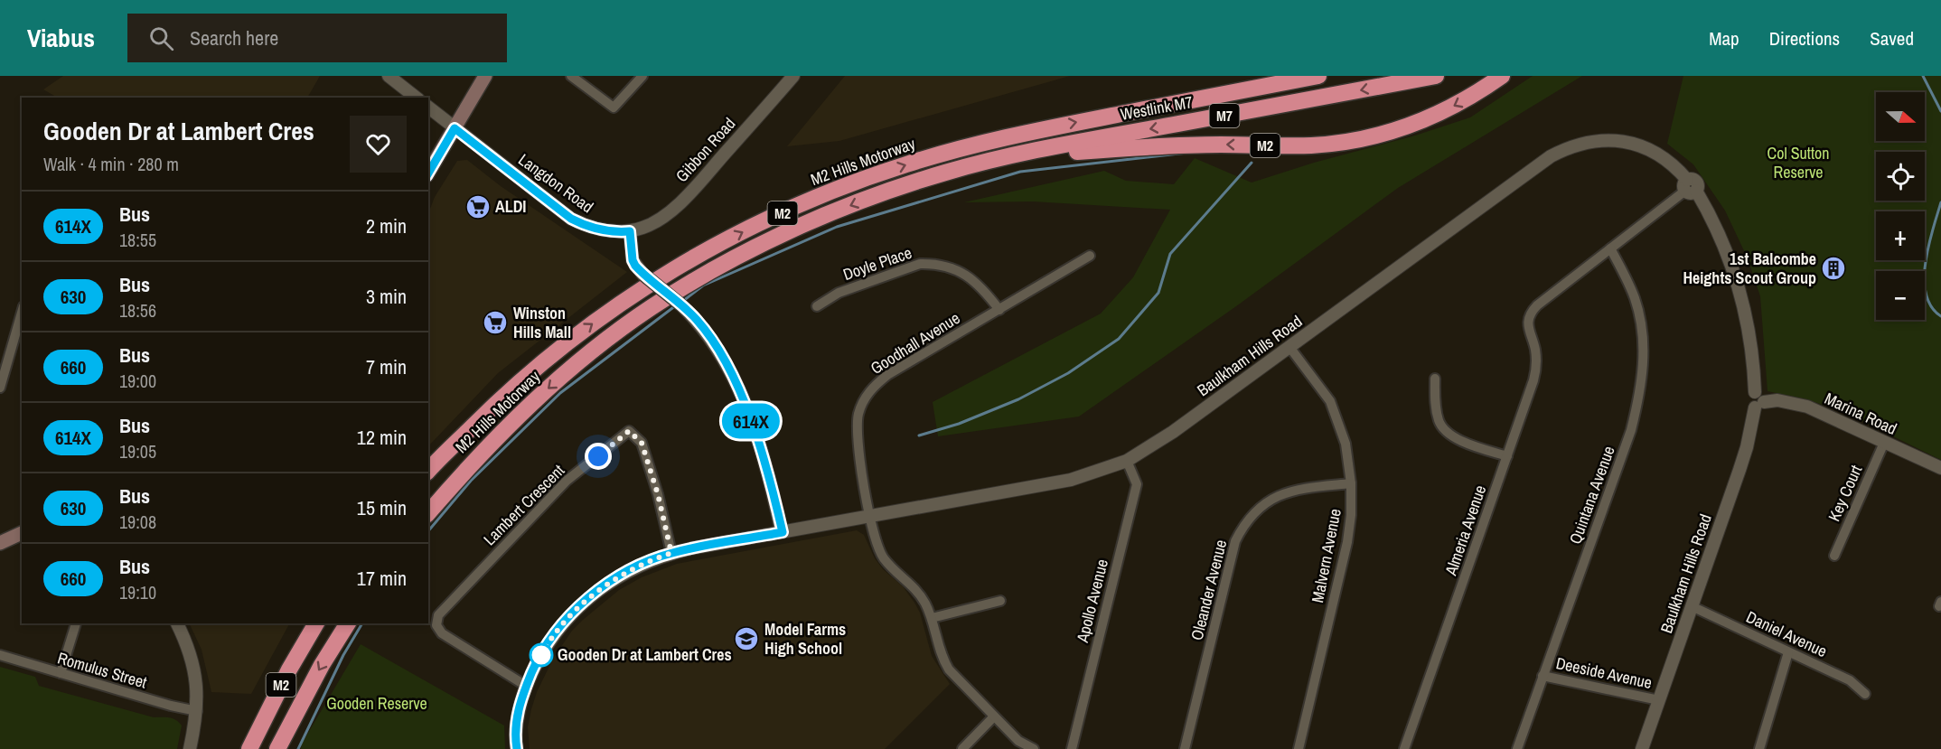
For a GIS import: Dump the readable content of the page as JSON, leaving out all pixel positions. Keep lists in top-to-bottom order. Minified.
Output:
{"streets":{"highway":["Westlink M7","M7","M2","M2 Hills Motorway"],"street":["Gibbon Road","Langdon Road","Doyle Place","Goodhall Avenue","Baulkham Hills Road","Marina Road","Key Court","Quintana Avenue","Lambert Crescent","Almeria Avenue","Malvern Avenue","Oleander Avenue","Apollo Avenue","Daniel Avenue","Romulus Street","Deeside Avenue"]},"crossings":[["Westlink M7","M2"],["Westlink M7","M2 Hills Motorway"],["M2","M2 Hills Motorway"],["Gibbon Road","Langdon Road"],["Doyle Place","Goodhall Avenue"],["Goodhall Avenue","Baulkham Hills Road"],["Baulkham Hills Road","Marina Road"],["Baulkham Hills Road","Lambert Crescent"],["Baulkham Hills Road","Malvern Avenue"],["Baulkham Hills Road","Apollo Avenue"],["Baulkham Hills Road","Daniel Avenue"],["Baulkham Hills Road","Deeside Avenue"],["Marina Road","Key Court"],["Quintana Avenue","Deeside Avenue"],["Malvern Avenue","Oleander Avenue"]],"parks":["Col Sutton Reserve","Gooden Reserve"],"places":{"supermarket":["ALDI","Winston Hills Mall"],"building":["1st Balcombe Heights Scout Group"],"school or university":["Model Farms High School"],"other":["Gooden Dr at Lambert Cres"]},"lines":["bus line 614X"],"north":"right","page":{"header":"Viabus","search":"Search here","nav":["Map","Directions","Saved"],"on_map":"614X","map_buttons":["+","−"],"heading":["Gooden Dr at Lambert Cres","Walk · 4 min · 280 m"],"list":[{"mark":"614X","name":"Bus","note":"18:55","value":"2 min"},{"mark":"630","name":"Bus","note":"18:56","value":"3 min"},{"mark":"660","name":"Bus","note":"19:00","value":"7 min"},{"mark":"614X","name":"Bus","note":"19:05","value":"12 min"},{"mark":"630","name":"Bus","note":"19:08","value":"15 min"},{"mark":"660","name":"Bus","note":"19:10","value":"17 min"}]}}
